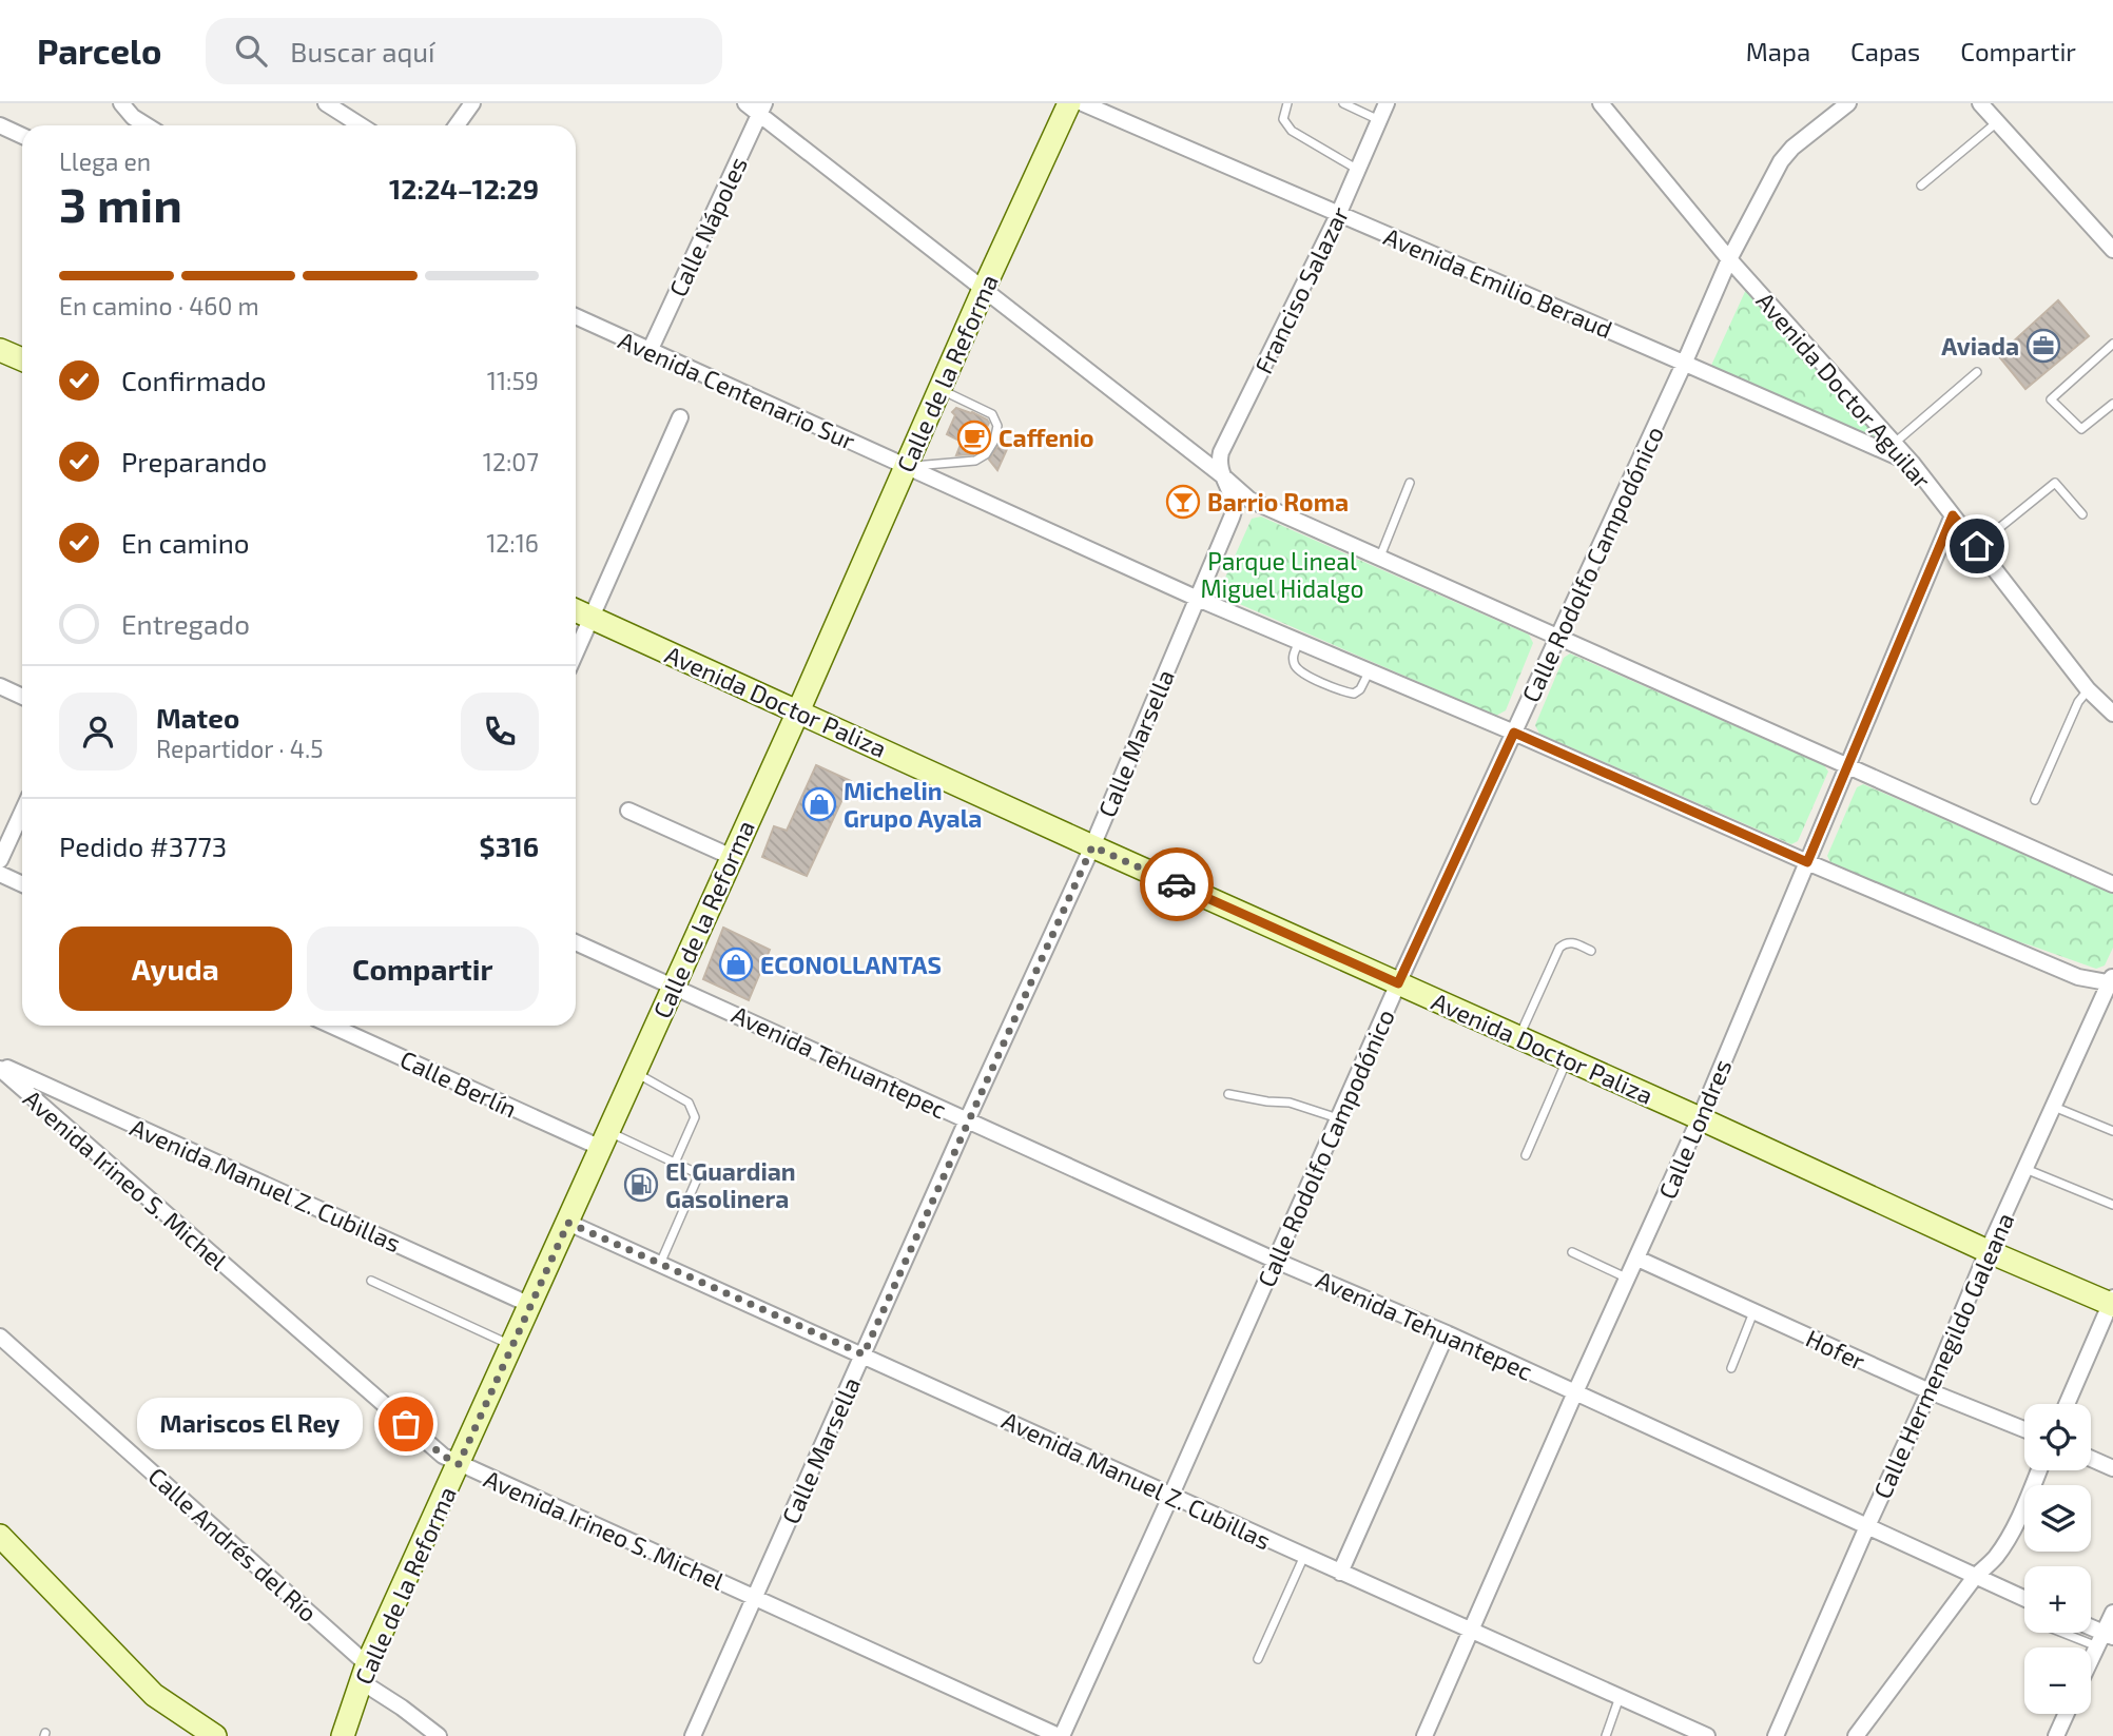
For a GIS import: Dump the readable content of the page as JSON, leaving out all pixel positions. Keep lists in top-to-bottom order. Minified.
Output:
{"streets":{"main road":["Calle de la Reforma","Avenida Doctor Paliza"],"street":["Calle Nápoles","Avenida Emilio Beraud","Franciso Salazar","Avenida Centenario Sur","Avenida Doctor Aguilar","Calle Rodolfo Campodónico","Calle Marsella","Avenida Tehuantepec","Calle Berlín","Calle Londres","Avenida Irineo S. Michel","Avenida Manuel Z. Cubillas","Hofer","Calle Hermenegildo Galeana","Calle Andrés del Río"]},"crossings":[["Calle Nápoles","Avenida Centenario Sur"],["Avenida Emilio Beraud","Franciso Salazar"],["Avenida Emilio Beraud","Avenida Doctor Aguilar"],["Avenida Emilio Beraud","Calle Rodolfo Campodónico"],["Franciso Salazar","Calle Marsella"],["Calle de la Reforma","Avenida Centenario Sur"],["Calle de la Reforma","Avenida Doctor Paliza"],["Calle de la Reforma","Avenida Tehuantepec"],["Calle de la Reforma","Calle Berlín"],["Calle de la Reforma","Avenida Irineo S. Michel"],["Calle de la Reforma","Avenida Manuel Z. Cubillas"],["Calle de la Reforma","Calle Andrés del Río"],["Avenida Centenario Sur","Calle Rodolfo Campodónico"],["Avenida Centenario Sur","Calle Marsella"],["Avenida Centenario Sur","Calle Londres"],["Avenida Centenario Sur","Calle Hermenegildo Galeana"],["Avenida Doctor Aguilar","Calle Rodolfo Campodónico"],["Avenida Doctor Aguilar","Calle Londres"],["Calle Rodolfo Campodónico","Avenida Doctor Paliza"],["Calle Rodolfo Campodónico","Avenida Tehuantepec"],["Calle Rodolfo Campodónico","Avenida Irineo S. Michel"],["Calle Rodolfo Campodónico","Avenida Manuel Z. Cubillas"],["Avenida Doctor Paliza","Calle Marsella"],["Avenida Doctor Paliza","Calle Londres"],["Avenida Doctor Paliza","Calle Hermenegildo Galeana"],["Calle Marsella","Avenida Tehuantepec"],["Calle Marsella","Avenida Irineo S. Michel"],["Calle Marsella","Avenida Manuel Z. Cubillas"],["Avenida Tehuantepec","Calle Londres"],["Avenida Tehuantepec","Calle Hermenegildo Galeana"],["Calle Londres","Avenida Manuel Z. Cubillas"],["Calle Londres","Hofer"],["Avenida Irineo S. Michel","Avenida Manuel Z. Cubillas"],["Hofer","Calle Hermenegildo Galeana"]],"parks":["Parque Lineal Miguel Hidalgo"],"places":{"office":["Aviada"],"cafe":["Caffenio"],"bar":["Barrio Roma"],"shop":["Michelin Grupo Ayala","ECONOLLANTAS"],"fuel station":["El Guardian Gasolinera"],"other":["Mariscos El Rey"]},"page":{"header":"Parcelo","search":"Buscar aquí","nav":["Mapa","Capas","Compartir"],"heading":["3 min","Llega en","12:24–12:29"],"panel":["Mateo","Repartidor · 4.5","Pedido #3773","$316"],"bar":"En camino · 460 m","list":[["Confirmado","11:59"],["Preparando","12:07"],["En camino","12:16"],"Entregado"],"buttons":["Ayuda","Compartir"],"bubble":"Mariscos El Rey","map_buttons":["+","−"]}}
